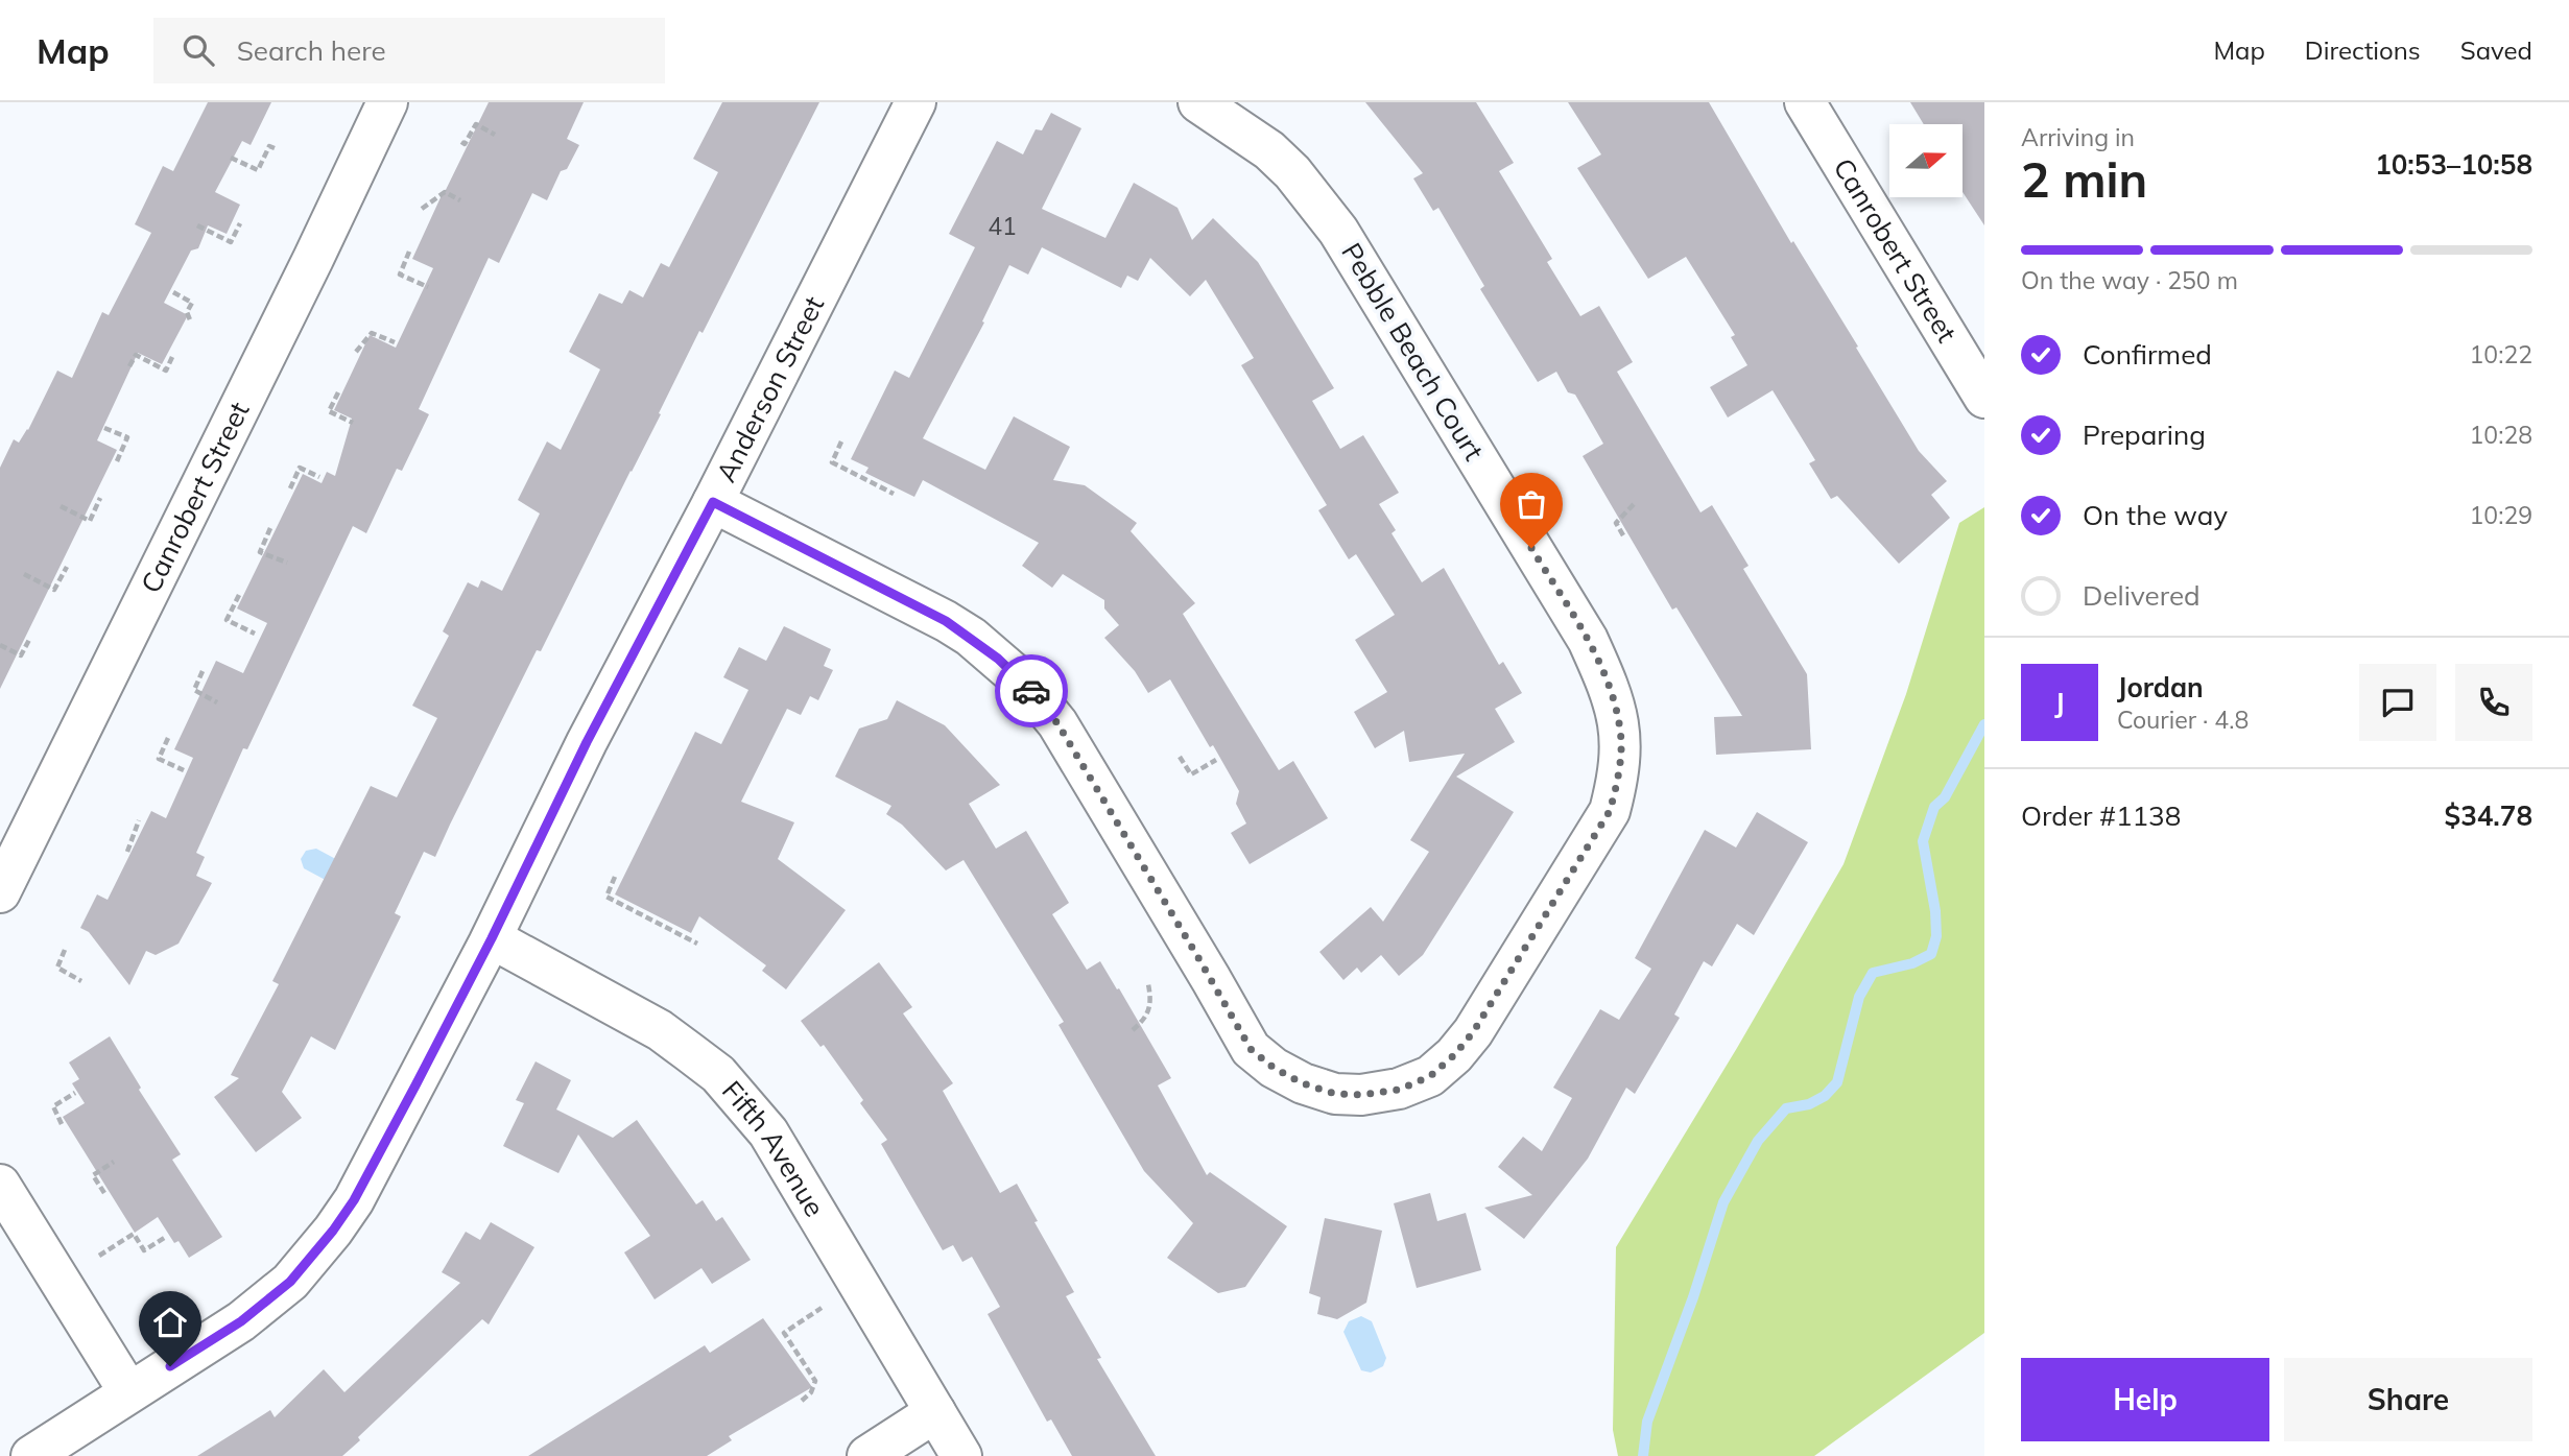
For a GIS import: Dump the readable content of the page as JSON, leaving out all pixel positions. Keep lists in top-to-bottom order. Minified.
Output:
{"streets":{"street":["Canrobert Street","Pebble Beach Court","Anderson Street","Fifth Avenue"]},"crossings":[["Pebble Beach Court","Anderson Street"],["Anderson Street","Fifth Avenue"]],"house_numbers":["41"],"north":"right","page":{"header":"Map","search":"Search here","nav":["Map","Directions","Saved"],"heading":["2 min","Arriving in","10:53–10:58"],"panel":["Jordan","Courier · 4.8","Order #1138","$34.78"],"bar":"On the way · 250 m","list":[["Confirmed","10:22"],["Preparing","10:28"],["On the way","10:29"],"Delivered"],"round":"J","buttons":["Help","Share"]}}
